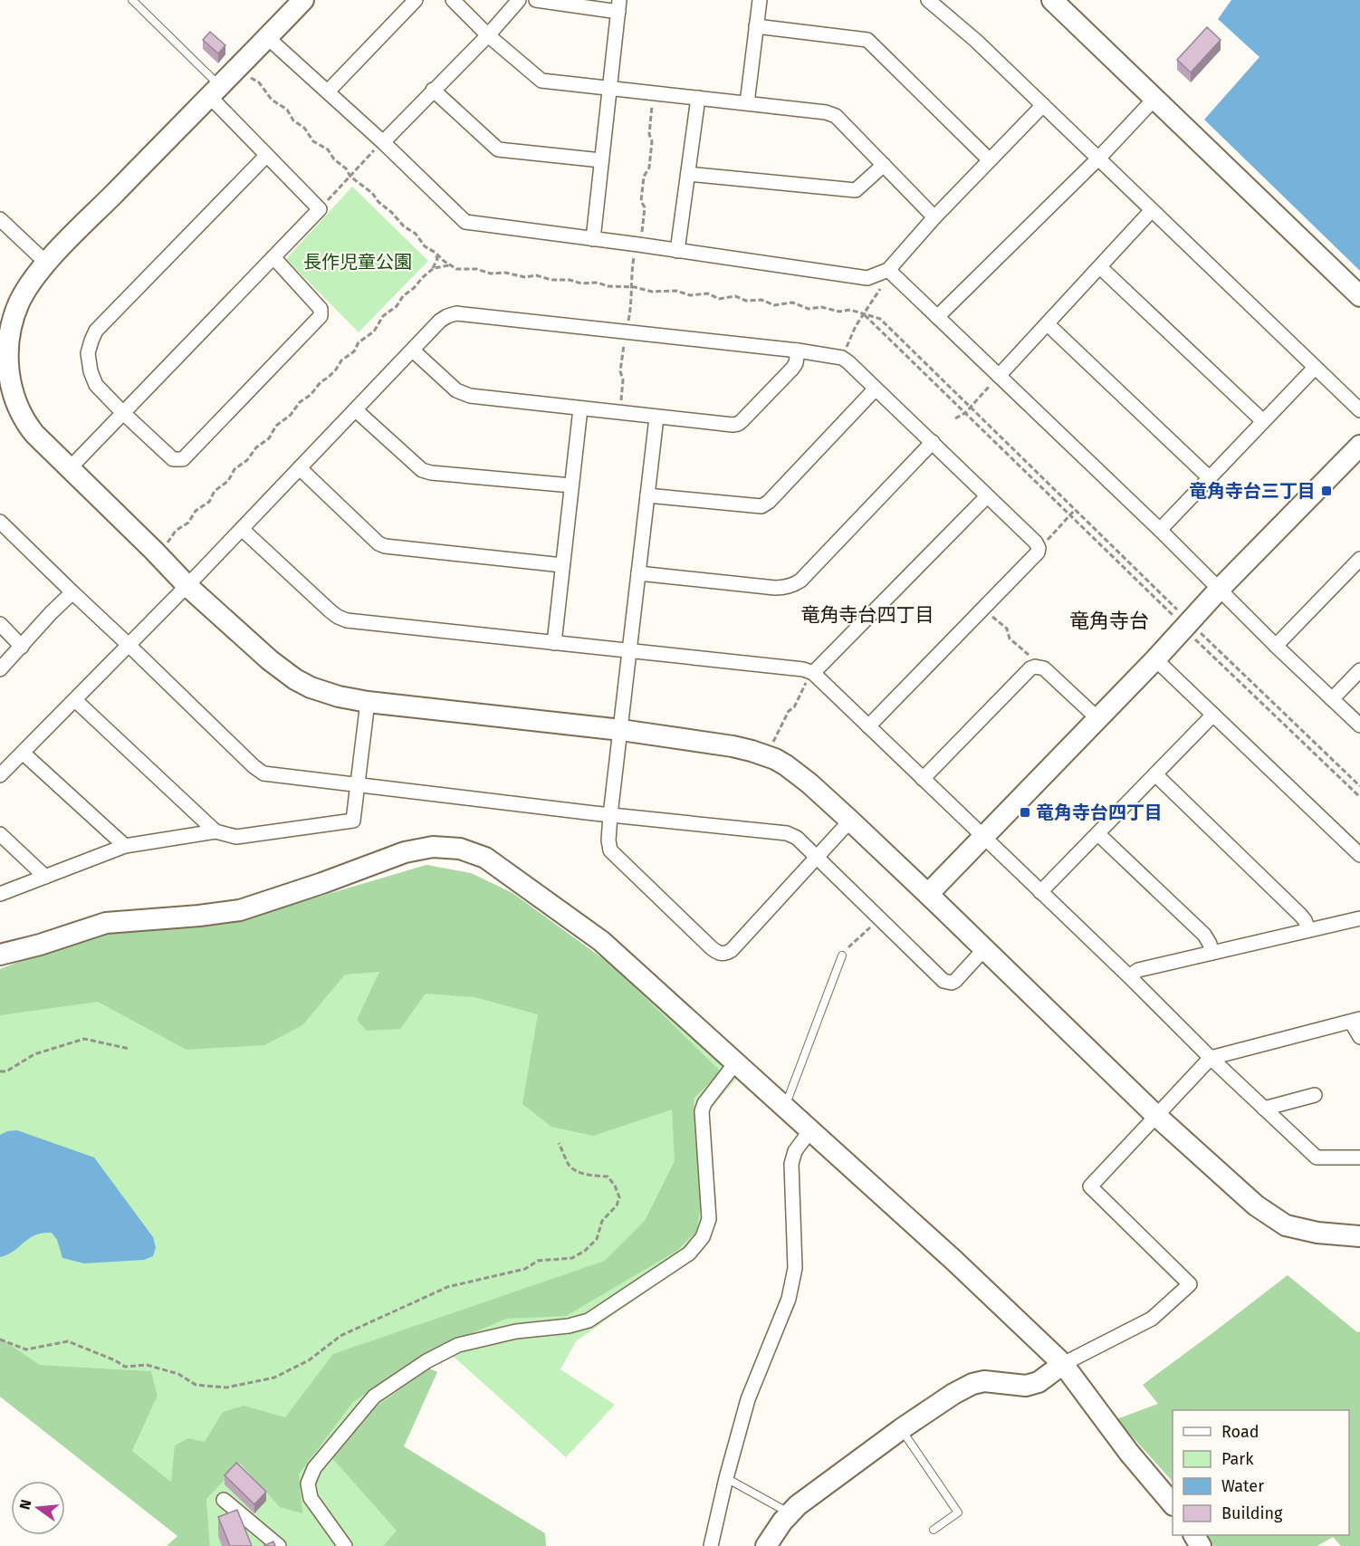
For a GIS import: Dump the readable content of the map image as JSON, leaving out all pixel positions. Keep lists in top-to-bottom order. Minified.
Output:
{"districts":["竜角寺台四丁目","竜角寺台"],"parks":["長作児童公園"],"places":{"transit":["竜角寺台三丁目","竜角寺台四丁目"]},"legend":["Road","Park","Water","Building"],"north":"left"}
